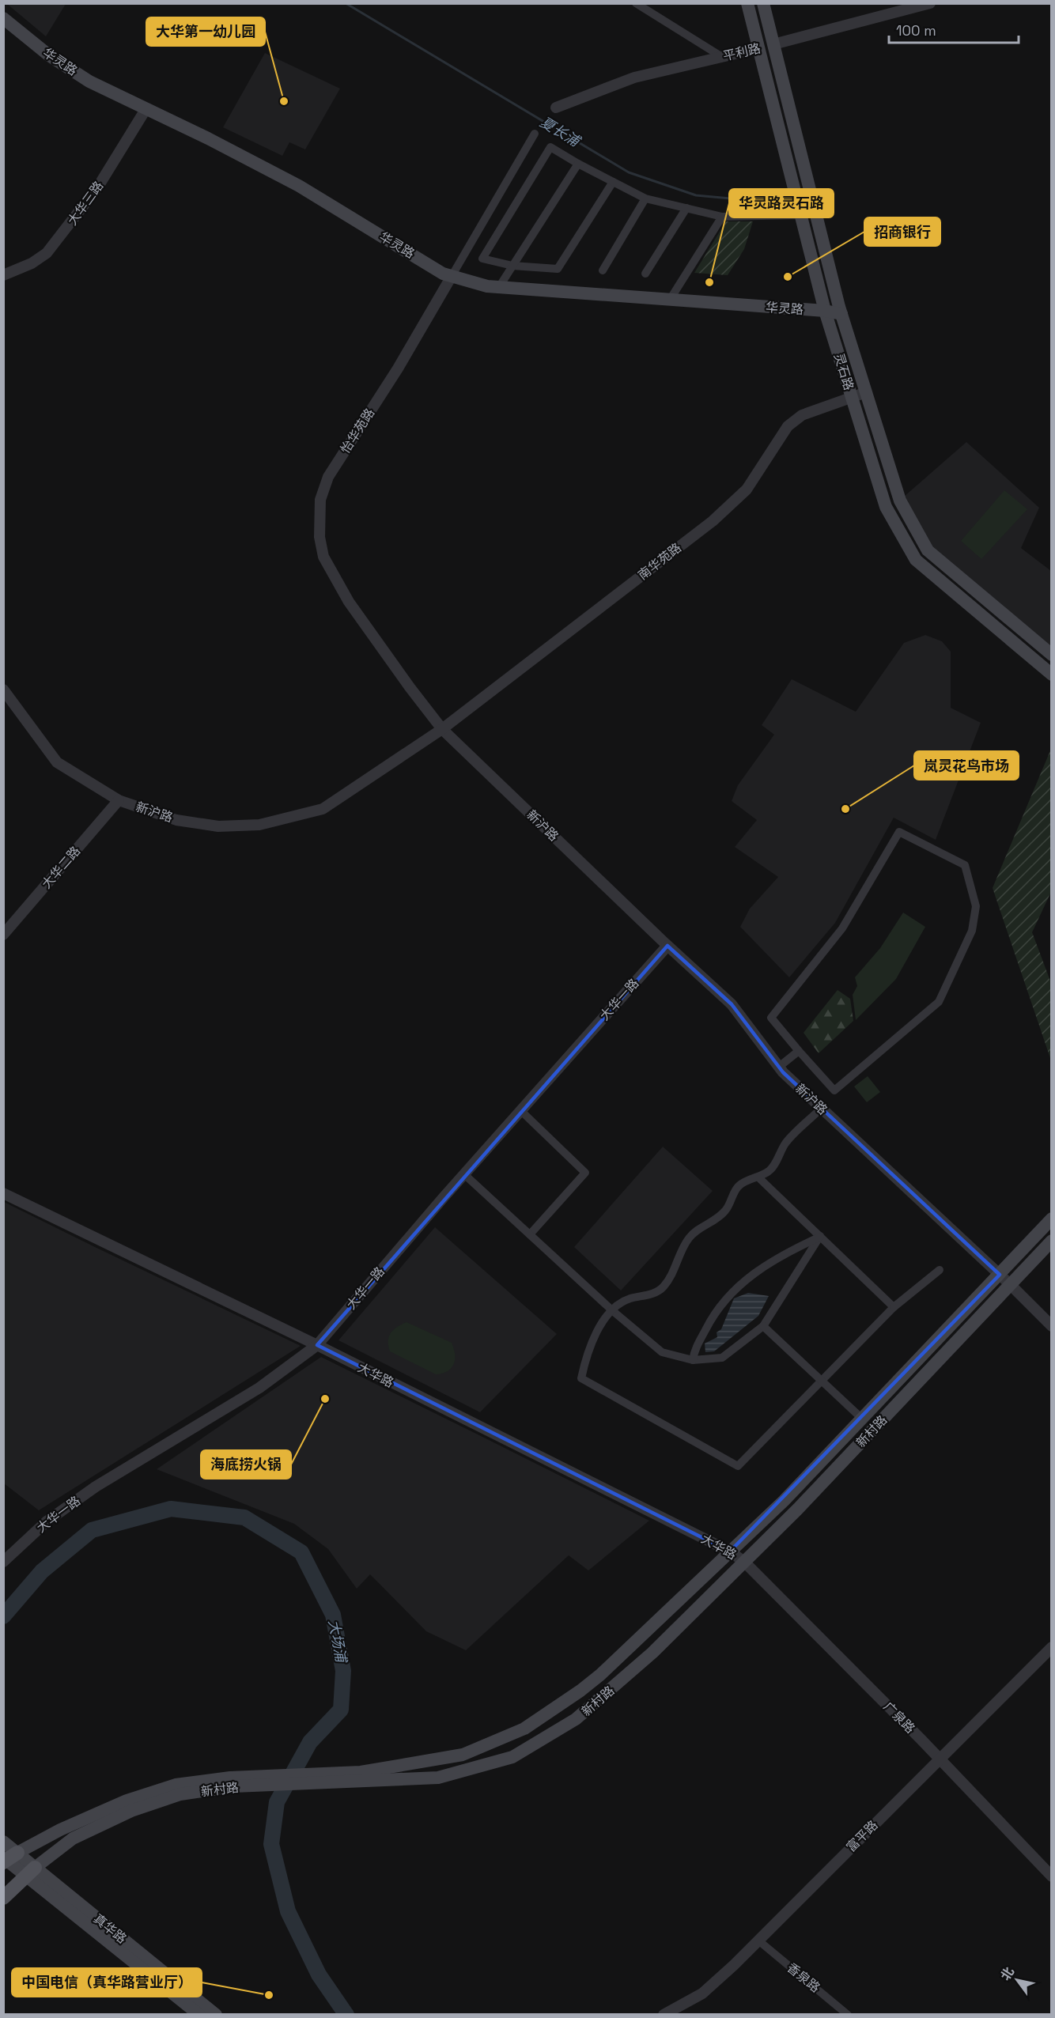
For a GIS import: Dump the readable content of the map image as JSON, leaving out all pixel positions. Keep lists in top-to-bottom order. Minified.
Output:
{"streets":{"main road":["华灵路","灵石路","新村路","真华路"],"street":["平利路","大华三路","怡华苑路","南华苑路","新沪路","大华二路","大华一路","大华路","广泉路","富平路","香泉路"]},"crossings":[["平利路","灵石路"],["华灵路","大华三路"],["华灵路","灵石路"],["华灵路","怡华苑路"],["灵石路","南华苑路"],["怡华苑路","南华苑路"],["怡华苑路","新沪路"],["南华苑路","新沪路"],["新沪路","大华二路"],["新沪路","大华一路"],["新沪路","新村路"],["大华一路","大华路"],["大华路","新村路"],["大华路","广泉路"],["新村路","广泉路"],["新村路","真华路"],["广泉路","富平路"],["富平路","香泉路"]],"water":["夏长浦","大场浦"],"places":["大华第一幼儿园","招商银行","华灵路灵石路","岚灵花鸟市场","海底捞火锅","中国电信（真华路营业厅）"],"scale_bar":"100 m","north":"top left"}
